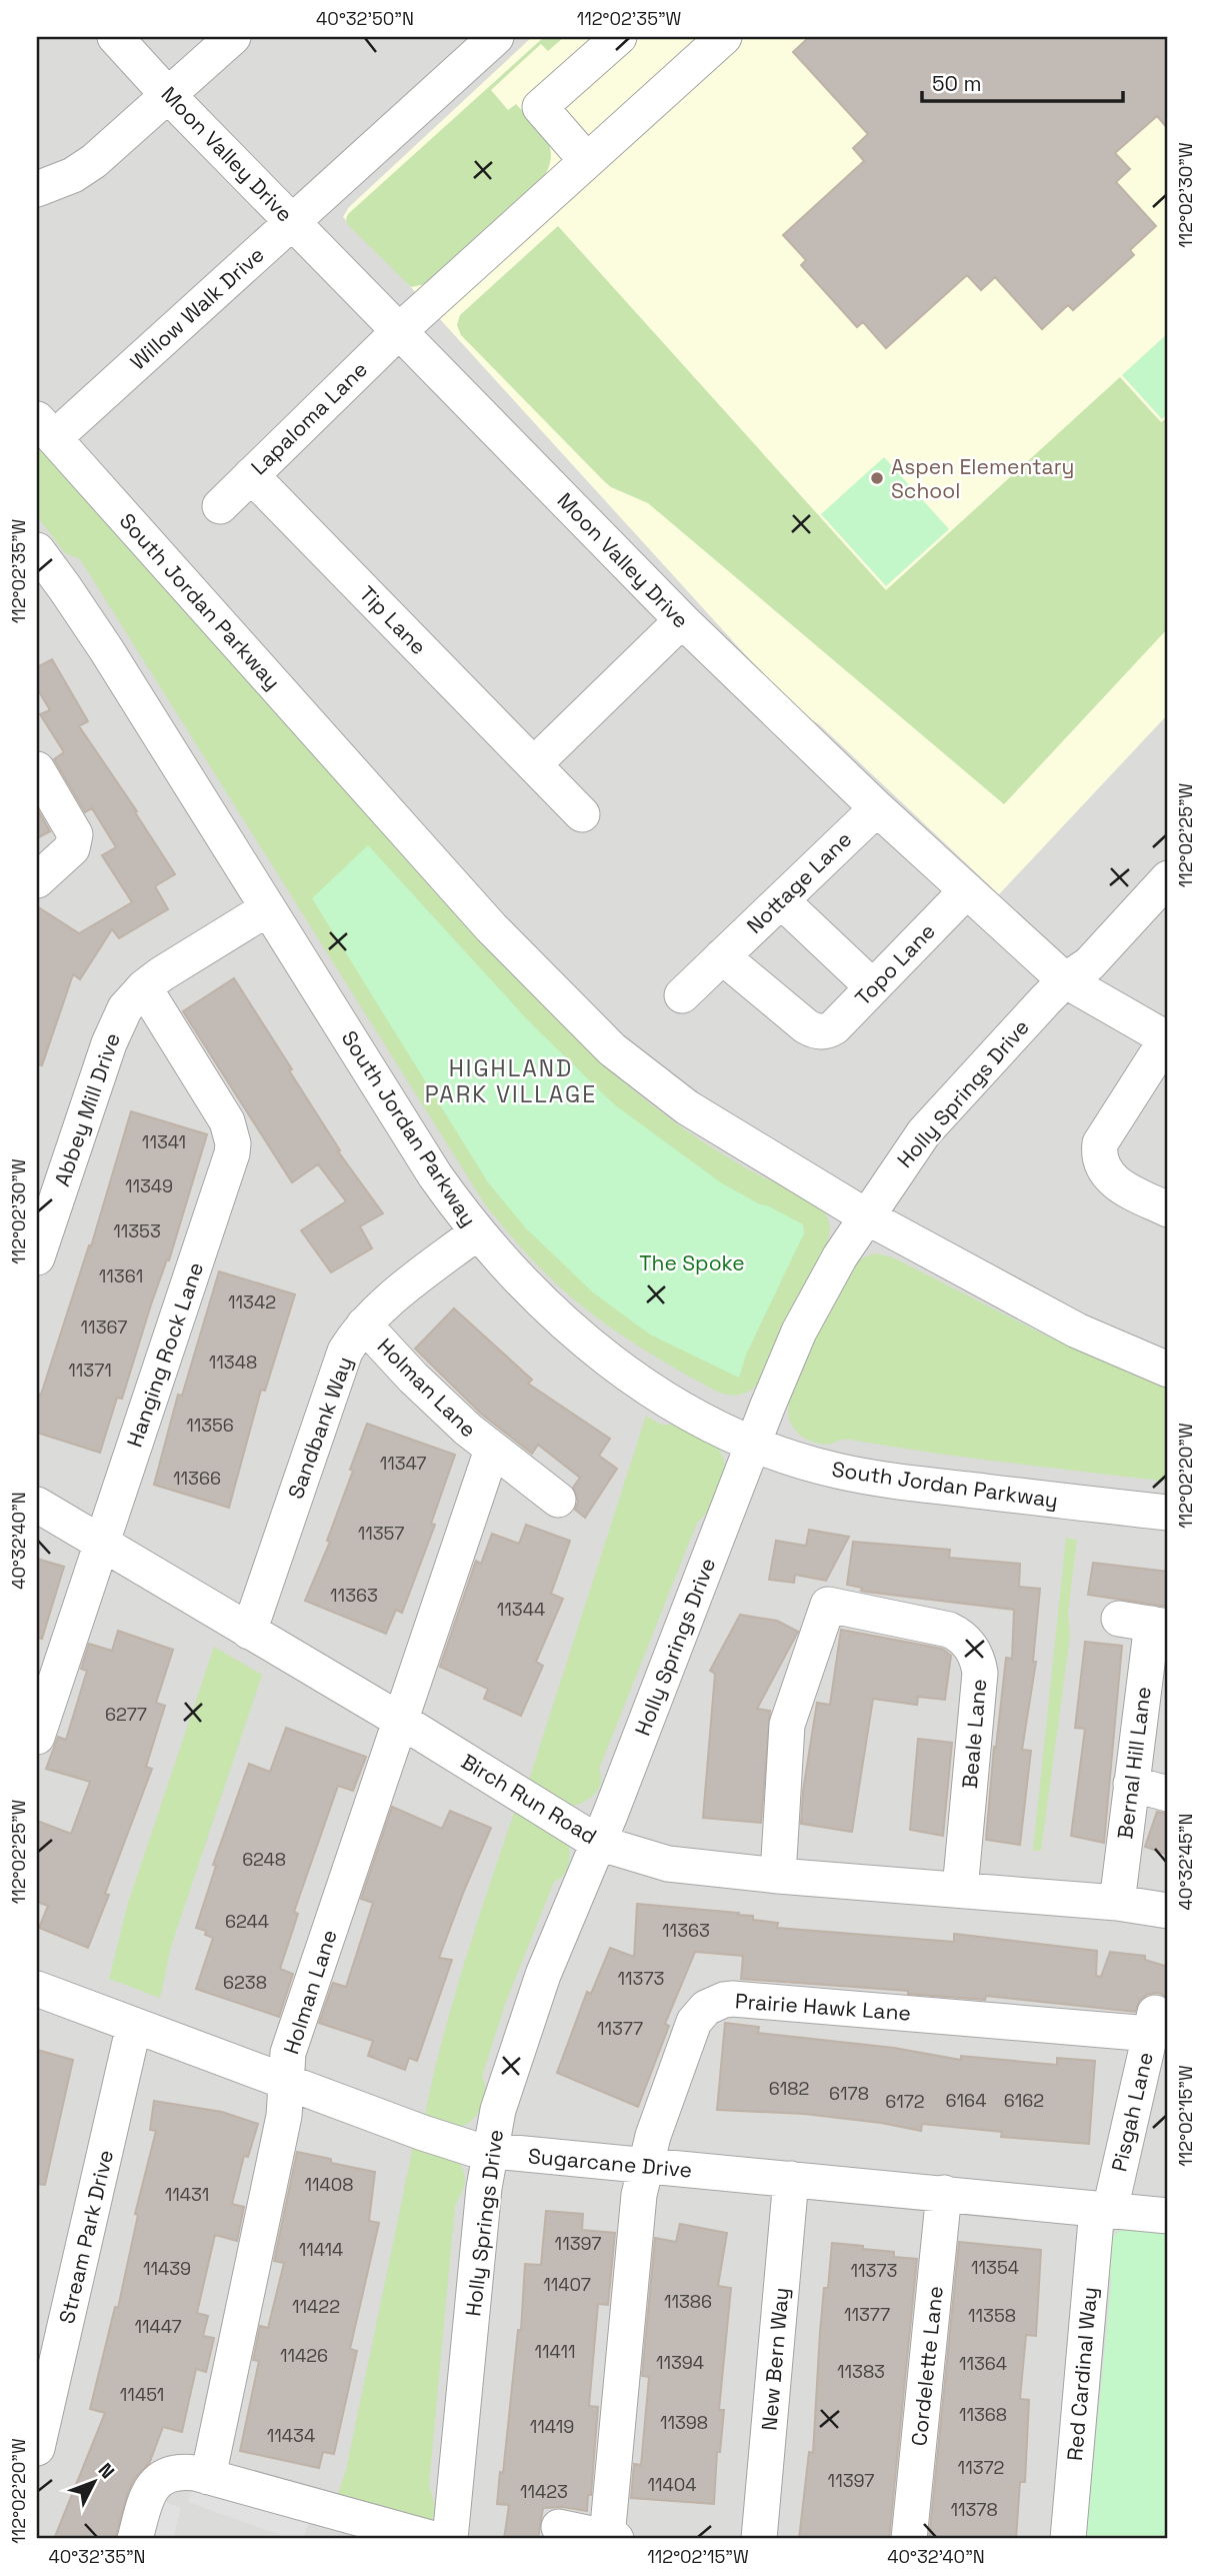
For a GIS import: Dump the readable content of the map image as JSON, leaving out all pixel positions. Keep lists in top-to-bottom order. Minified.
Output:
{"streets":{"street":["Moon Valley Drive","Willow Walk Drive","Lapaloma Lane","South Jordan Parkway","Tip Lane","Nottage Lane","Topo Lane","Holly Springs Drive","Abbey Mill Drive","Hanging Rock Lane","Holman Lane","Sandbank Way","Beale Lane","Bernal Hill Lane","Birch Run Road","Prairie Hawk Lane","Pisgah Lane","Sugarcane Drive","Stream Park Drive","New Bern Way","Cordelette Lane","Red Cardinal Way"]},"crossings":[["Moon Valley Drive","Willow Walk Drive"],["Moon Valley Drive","Lapaloma Lane"],["Moon Valley Drive","Nottage Lane"],["Moon Valley Drive","Topo Lane"],["Moon Valley Drive","Holly Springs Drive"],["Willow Walk Drive","South Jordan Parkway"],["Lapaloma Lane","Tip Lane"],["South Jordan Parkway","Holly Springs Drive"],["South Jordan Parkway","Abbey Mill Drive"],["South Jordan Parkway","Sandbank Way"],["Nottage Lane","Topo Lane"],["Holly Springs Drive","Birch Run Road"],["Holly Springs Drive","Sugarcane Drive"],["Abbey Mill Drive","Hanging Rock Lane"],["Hanging Rock Lane","Birch Run Road"],["Holman Lane","Sandbank Way"],["Holman Lane","Birch Run Road"],["Holman Lane","Sugarcane Drive"],["Sandbank Way","Birch Run Road"],["Beale Lane","Birch Run Road"],["Bernal Hill Lane","Birch Run Road"],["Prairie Hawk Lane","Pisgah Lane"],["Prairie Hawk Lane","Sugarcane Drive"],["Pisgah Lane","Sugarcane Drive"],["Pisgah Lane","Red Cardinal Way"],["Sugarcane Drive","Stream Park Drive"],["Sugarcane Drive","New Bern Way"],["Sugarcane Drive","Cordelette Lane"],["Sugarcane Drive","Red Cardinal Way"]],"districts":["HIGHLAND PARK VILLAGE"],"parks":["The Spoke"],"places":["Aspen Elementary School"],"house_numbers":["11341","11349","11353","11361","11342","11367","11348","11371","11356","11347","11366","11357","11363","11344","6277","6248","6244","11363","11373","6238","11377","6182","6178","6164","6162","6172","11408","11431","11397","11414","11354","11439","11373","11407","11386","11422","11377","11358","11447","11411","11426","11394","11364","11383","11451","11368","11398","11419","11434","11372","11397","11404","11423","11378"],"scale_bar":"50 m","north":"top right","coordinates":["40°32'50\"N","112°02'35\"W","112°02'30\"W","112°02'25\"W","112°02'20\"W","40°32'40\"N","40°32'45\"N","112°02'15\"W","40°32'35\"N"]}
